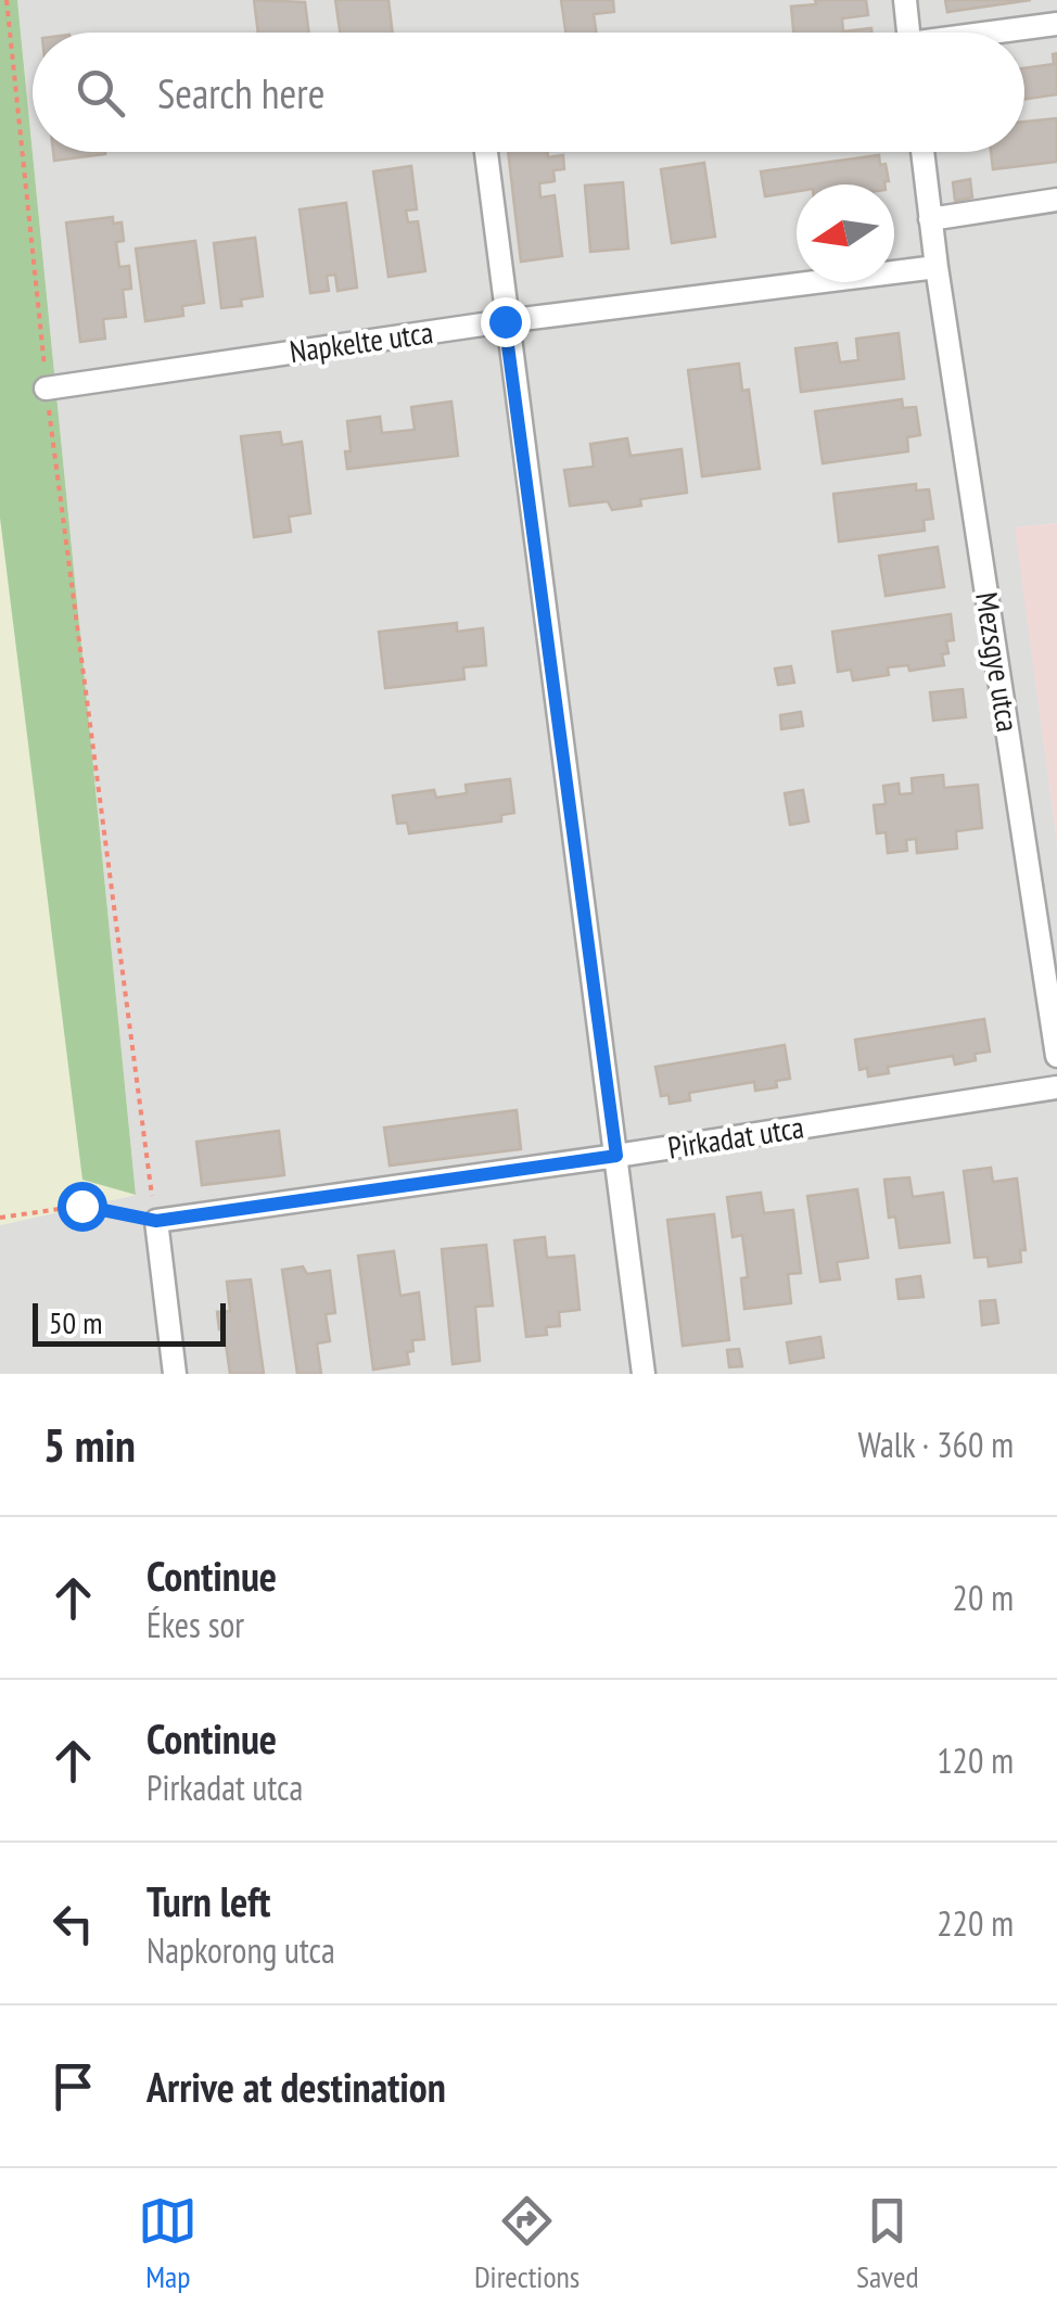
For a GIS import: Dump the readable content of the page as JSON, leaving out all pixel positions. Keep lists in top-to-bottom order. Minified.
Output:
{"streets":{"street":["Napkelte utca","Mezsgye utca","Pirkadat utca"]},"crossings":[["Napkelte utca","Mezsgye utca"]],"scale_bar":"50 m","north":"left","page":{"search":"Search here","scale":"50 m","heading":["5 min","Walk · 360 m"],"list":[["Continue","Ékes sor","20 m"],["Continue","Pirkadat utca","120 m"],["Turn left","Napkorong utca","220 m"],"Arrive at destination"],"nav":["Map","Directions","Saved"]}}
